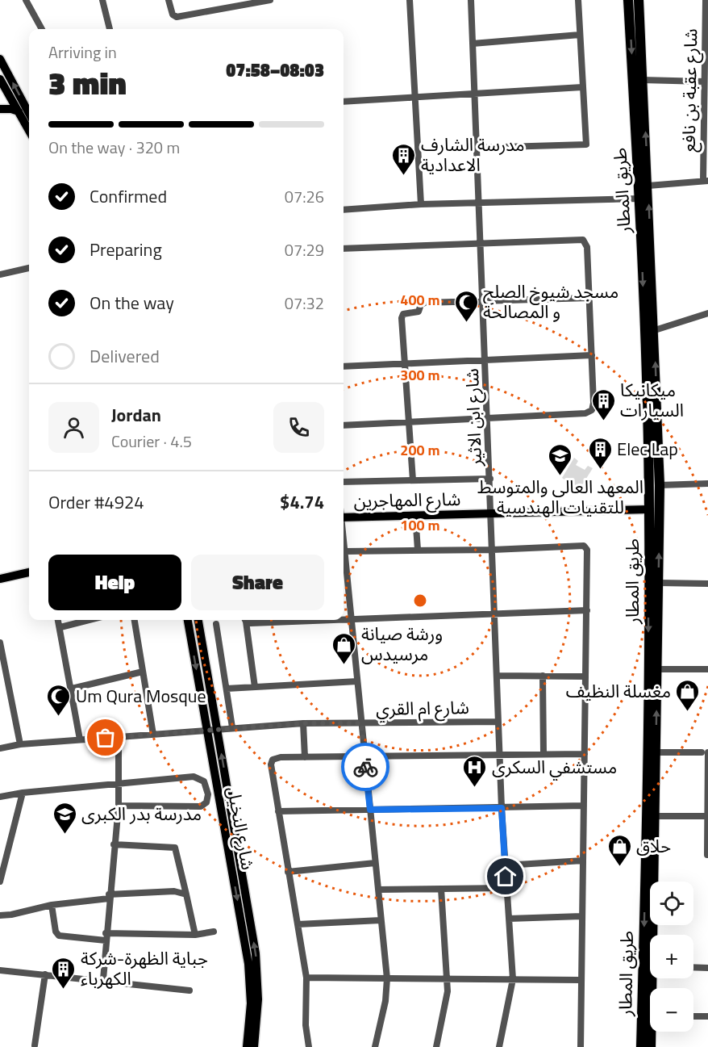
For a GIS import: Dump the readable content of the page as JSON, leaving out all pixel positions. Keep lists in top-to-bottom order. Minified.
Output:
{"streets":{"highway":["طريق المطار"],"main road":["شارع المهاجرين","شارع النخيل"],"street":["شارع عقبة بن نافع","شارع ابن الاثير","شارع ام القري"]},"crossings":[["طريق المطار","شارع المهاجرين"],["شارع ابن الاثير","شارع المهاجرين"],["شارع ابن الاثير","شارع ام القري"],["شارع ام القري","شارع النخيل"]],"places":{"building":["مدرسة الشارف الاعدادية","ميكانيكا السيارات","Elec Lap","جباية الظهرة-شركة الكهرباء"],"mosque":["مسجد شيوخ الصلح و المصالحة","Um Qura Mosque"],"school or university":["المعهد العالي والمتوسط للتقنيات الهندسية","مدرسة بدر الكبرى"],"shop":["ورشة صيانة مرسيدس","مغسلة النظيف","حلاق"],"hospital":["مستشفي السكرى"]},"page":{"heading":["3 min","Arriving in","07:58–08:03"],"panel":["Jordan","Courier · 4.5","Order #4924","$4.74"],"bar":"On the way · 320 m","list":[["Confirmed","07:26"],["Preparing","07:29"],["On the way","07:32"],"Delivered"],"buttons":["Help","Share"],"map_buttons":["+","−"]},"rings":["400 m","300 m","200 m","100 m"]}
